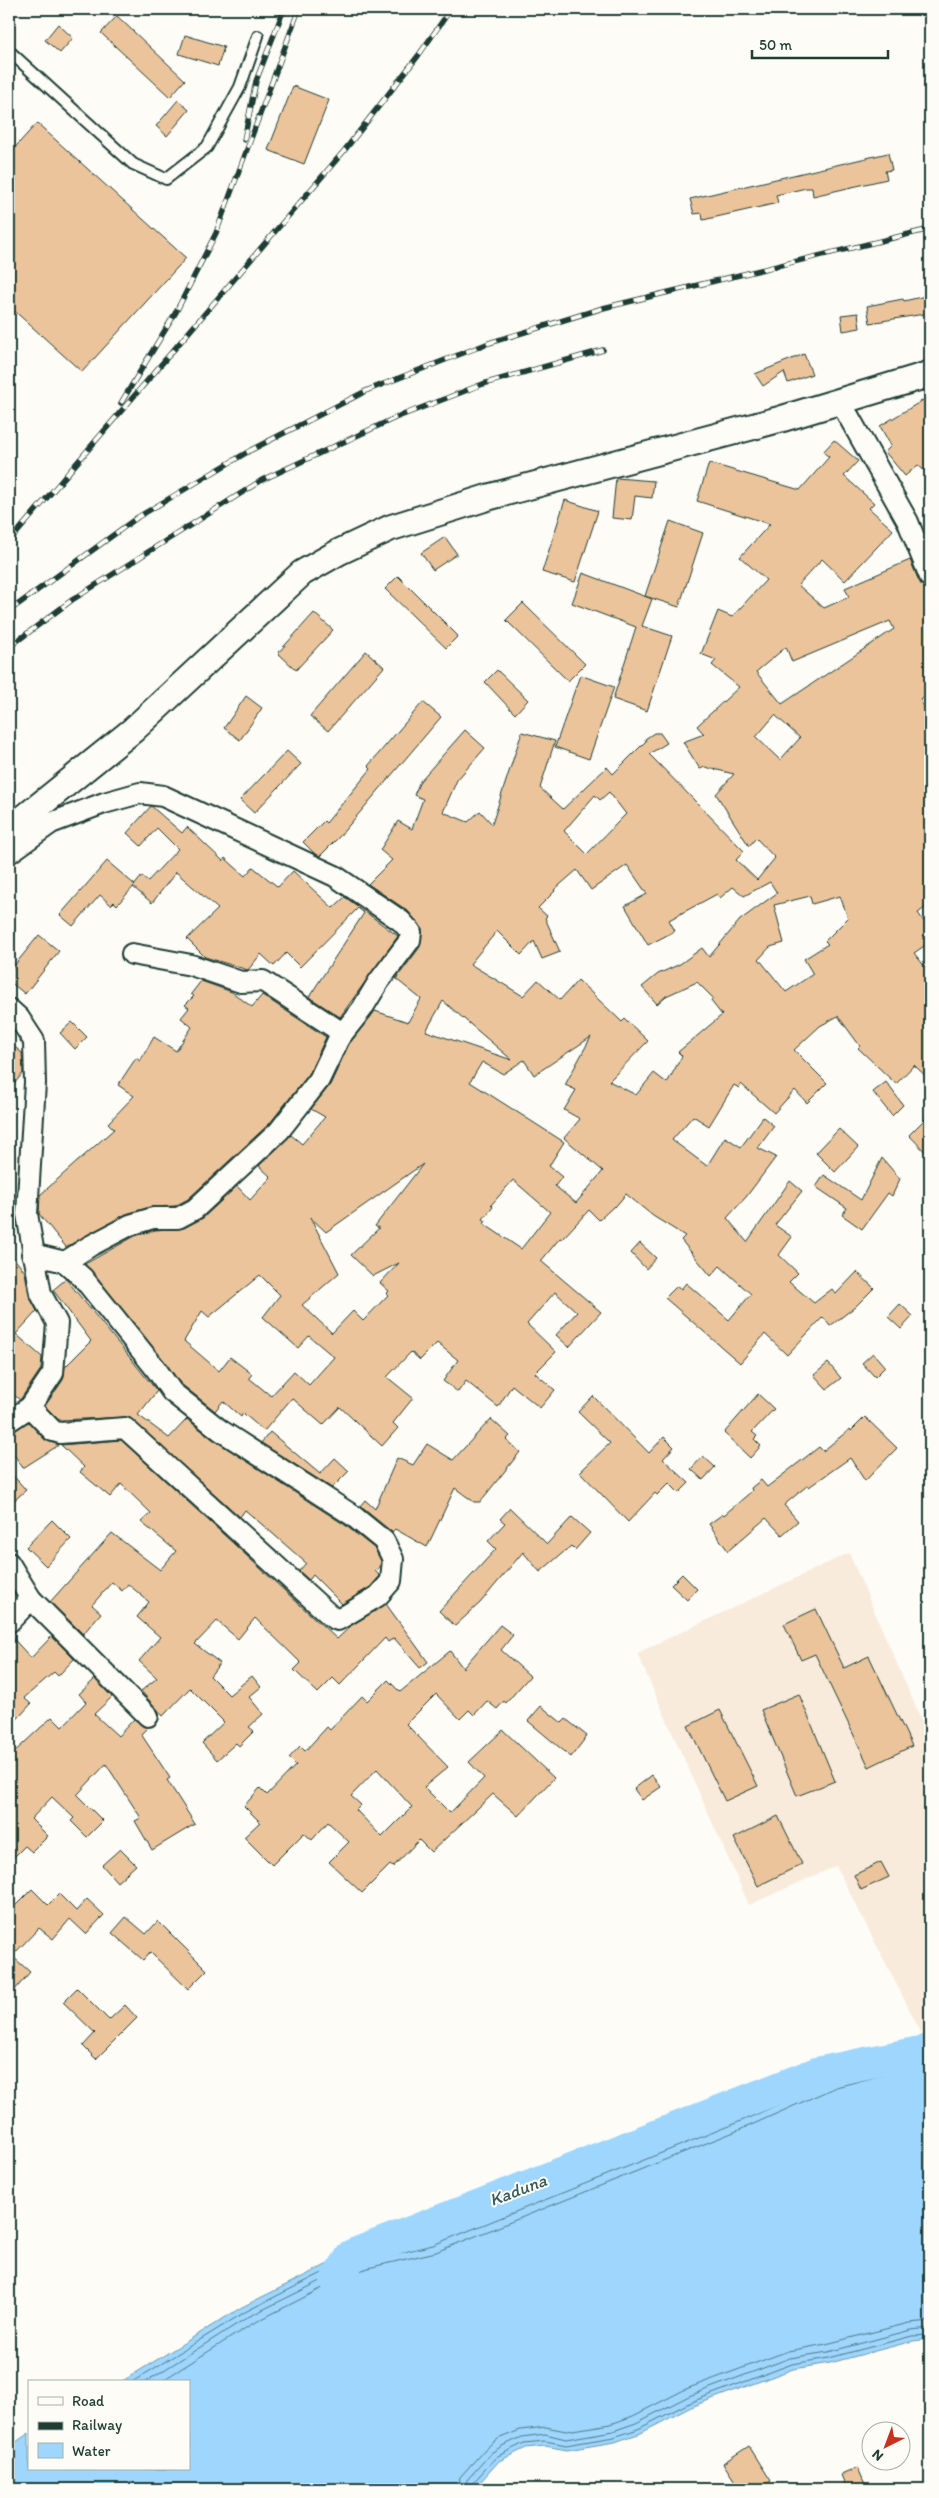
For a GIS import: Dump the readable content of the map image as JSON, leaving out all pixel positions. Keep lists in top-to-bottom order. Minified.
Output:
{"water":["Kaduna"],"legend":["Road","Railway","Water"],"scale_bar":"50 m","north":"bottom left"}
